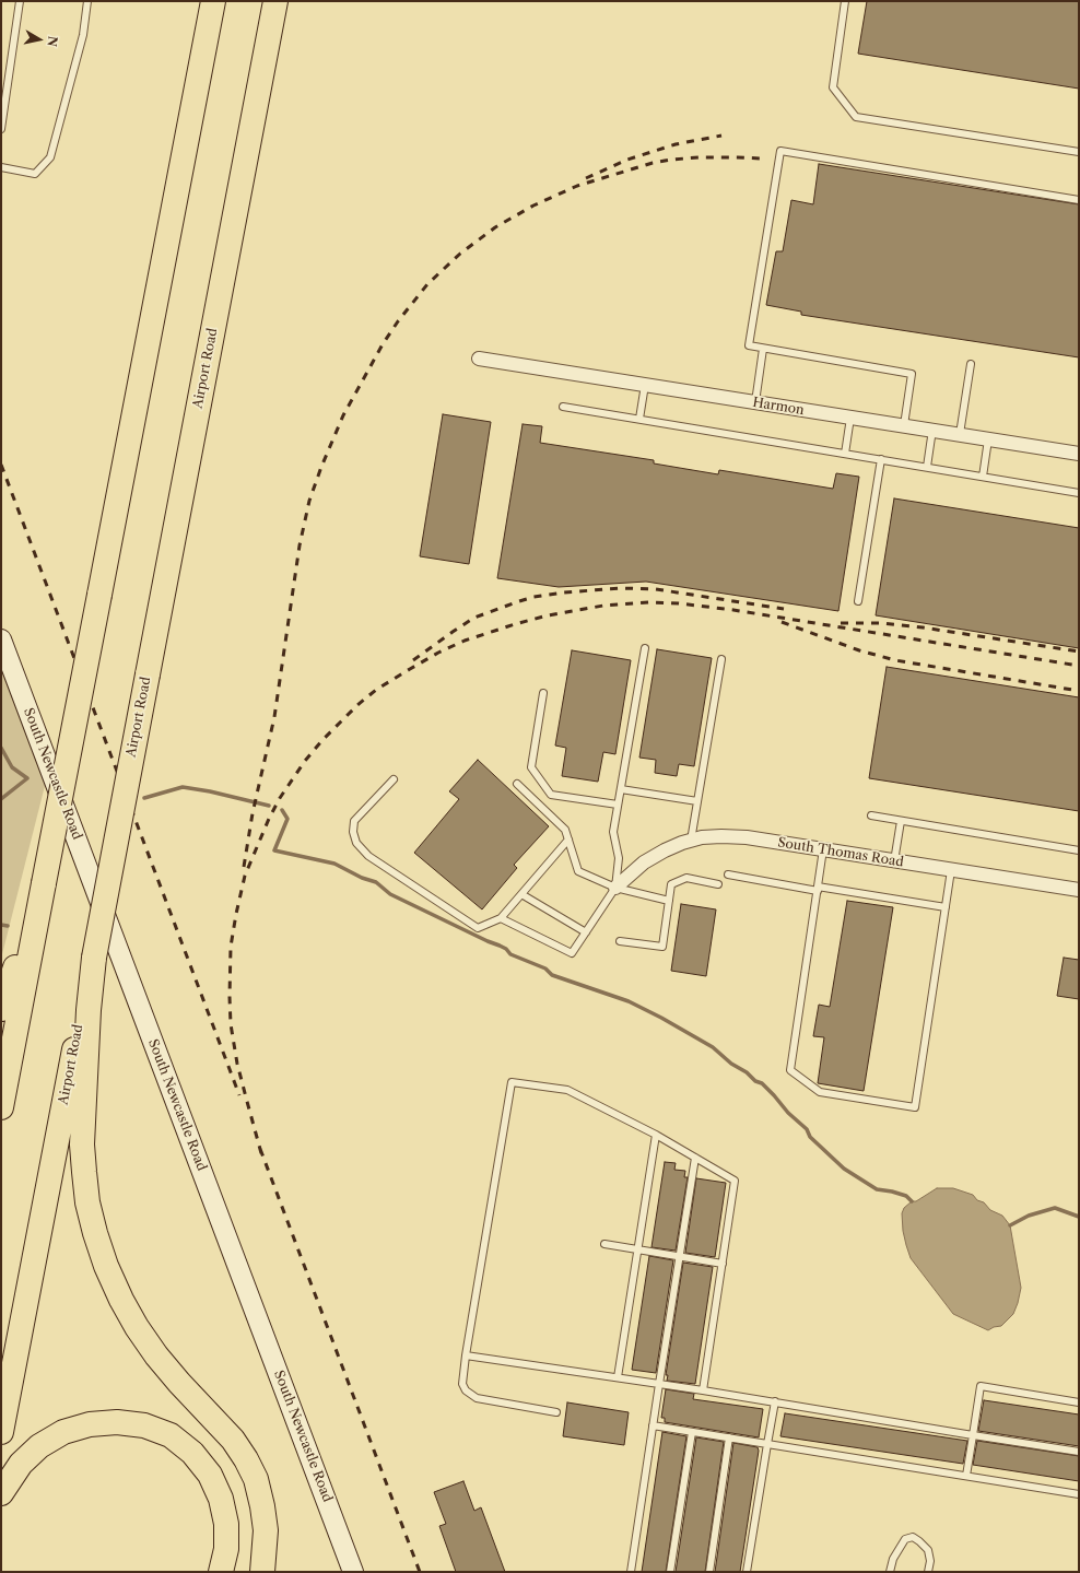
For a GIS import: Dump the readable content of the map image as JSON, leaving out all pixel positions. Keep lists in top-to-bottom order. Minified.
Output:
{"streets":{"highway":["Airport Road"],"street":["Harmon","South Newcastle Road","South Thomas Road"]},"north":"right"}
